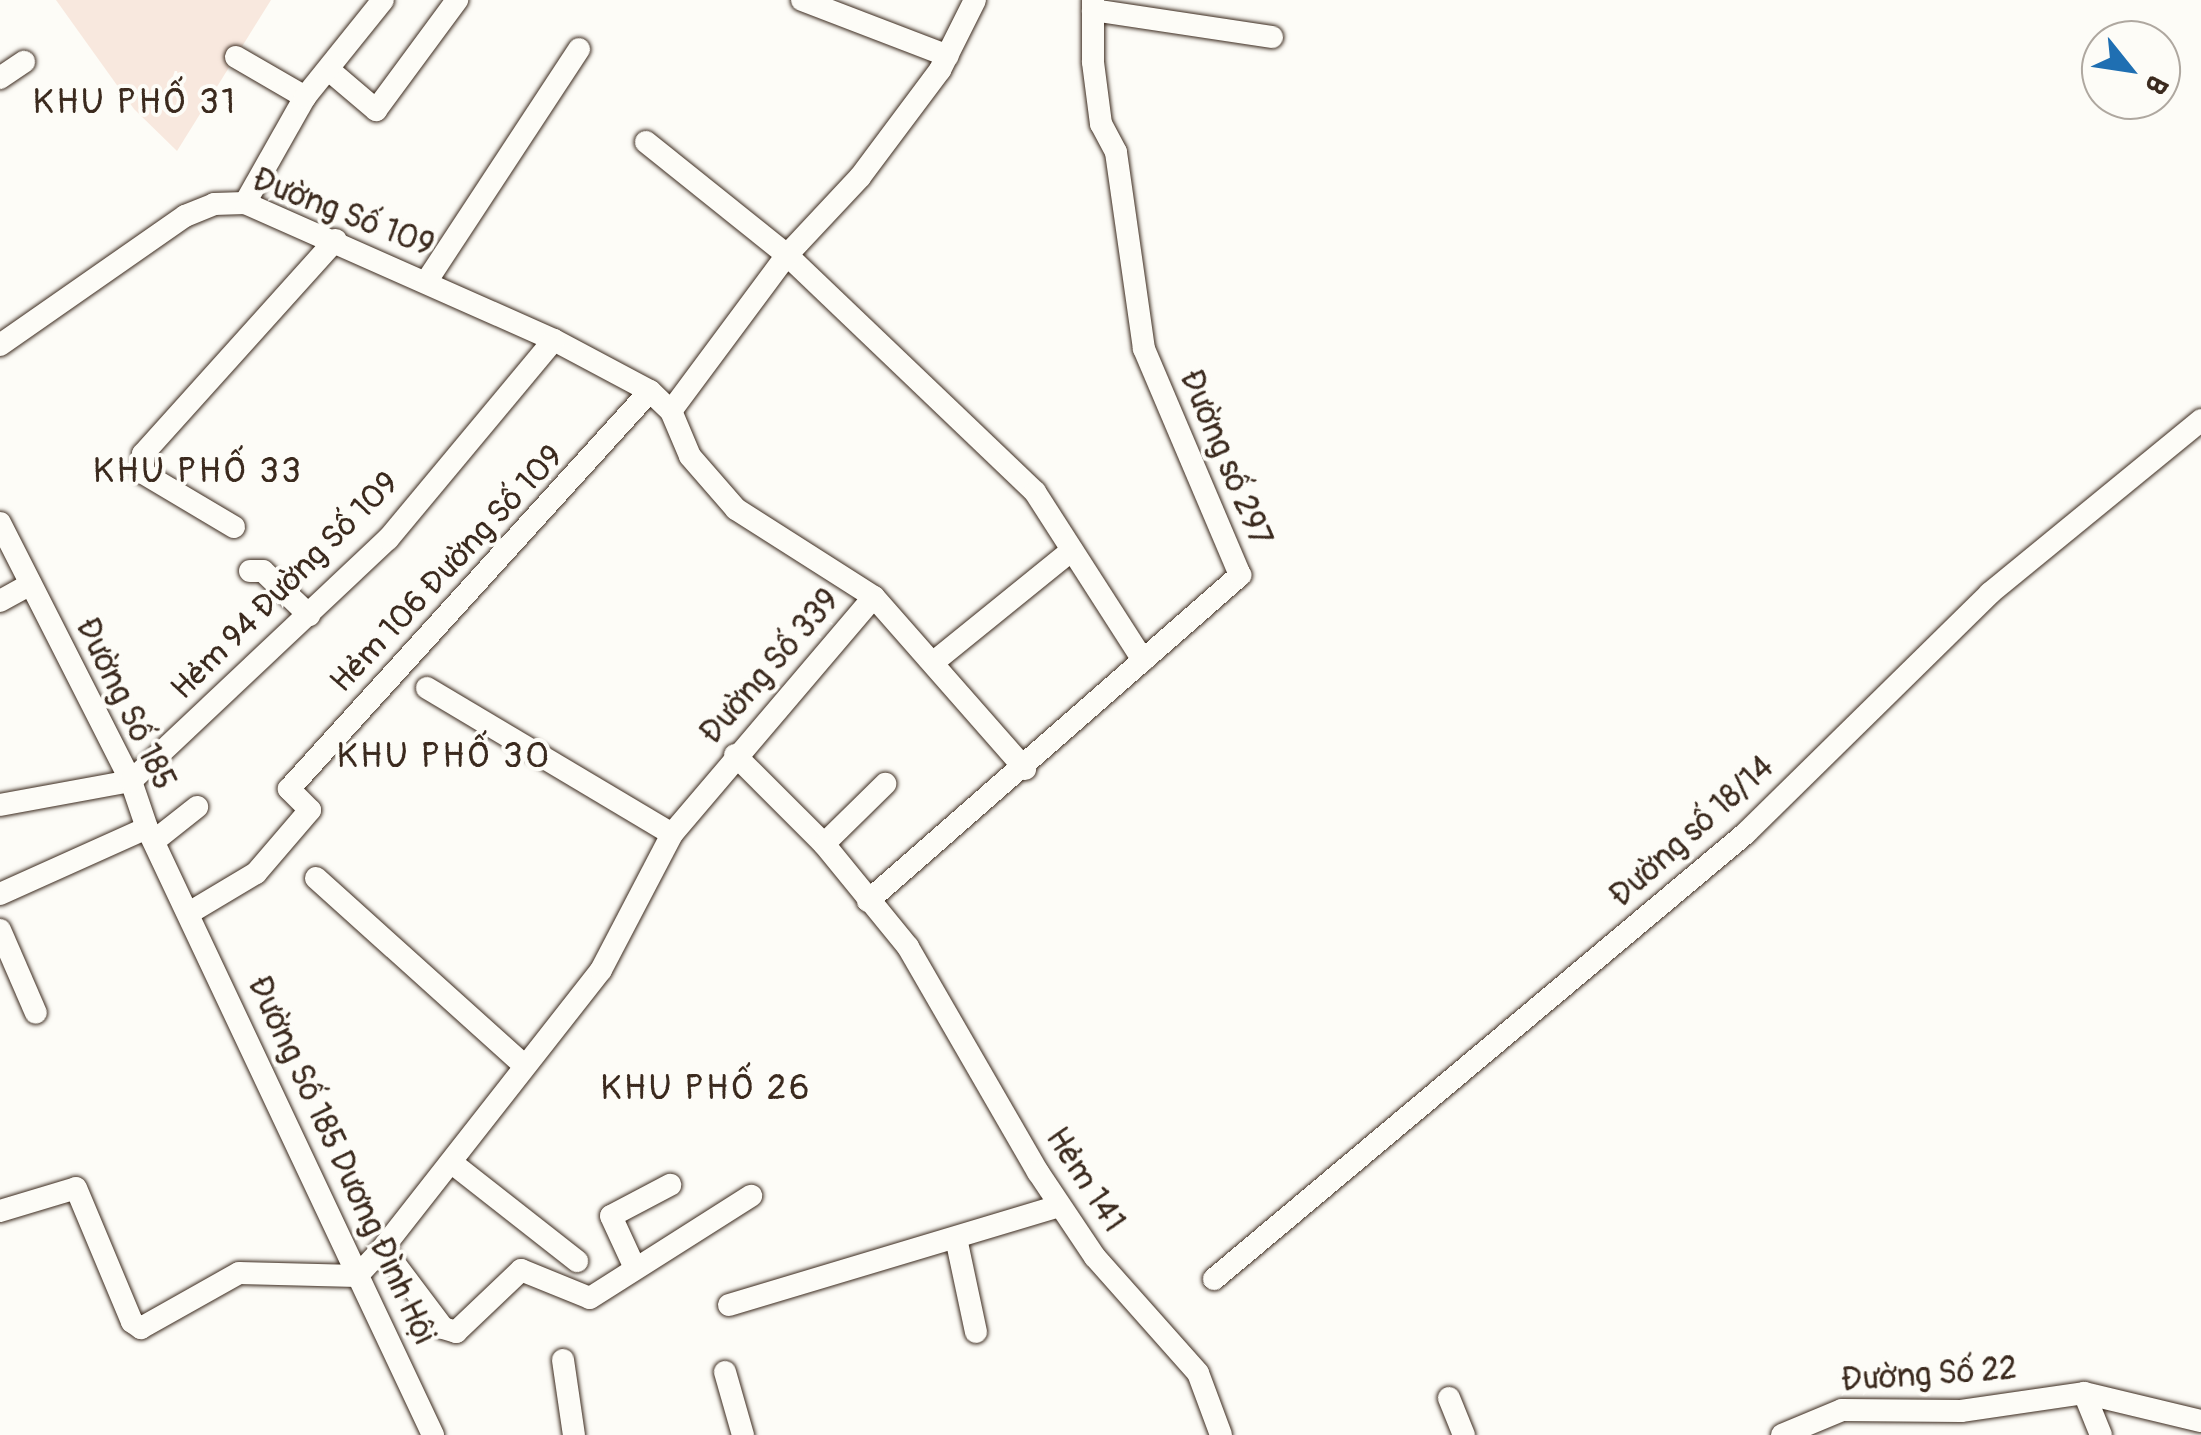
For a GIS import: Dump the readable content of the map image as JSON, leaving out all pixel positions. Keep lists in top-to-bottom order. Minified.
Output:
{"streets":{"street":["Đường Số 109","Đường số 297","Hẻm 106 Đường Số 109","Hẻm 94 Đường Số 109","Đường Số 339","Đường Số 185","Đường số 18/14","Đường Số 185 Dương Đình Hội","Hẻm 141","Đường Số 22"]},"crossings":[["Đường Số 109","Hẻm 106 Đường Số 109"],["Đường Số 109","Hẻm 94 Đường Số 109"],["Đường Số 109","Đường Số 339"],["Đường số 297","Hẻm 141"],["Hẻm 106 Đường Số 109","Đường Số 185"],["Hẻm 106 Đường Số 109","Đường Số 185 Dương Đình Hội"],["Hẻm 94 Đường Số 109","Đường Số 185"],["Đường Số 339","Đường Số 185 Dương Đình Hội"],["Đường Số 339","Hẻm 141"],["Đường Số 185","Đường Số 185 Dương Đình Hội"]],"districts":["KHU PHỐ 31","KHU PHỐ 33","KHU PHỐ 30","KHU PHỐ 26"],"north":"bottom right"}
